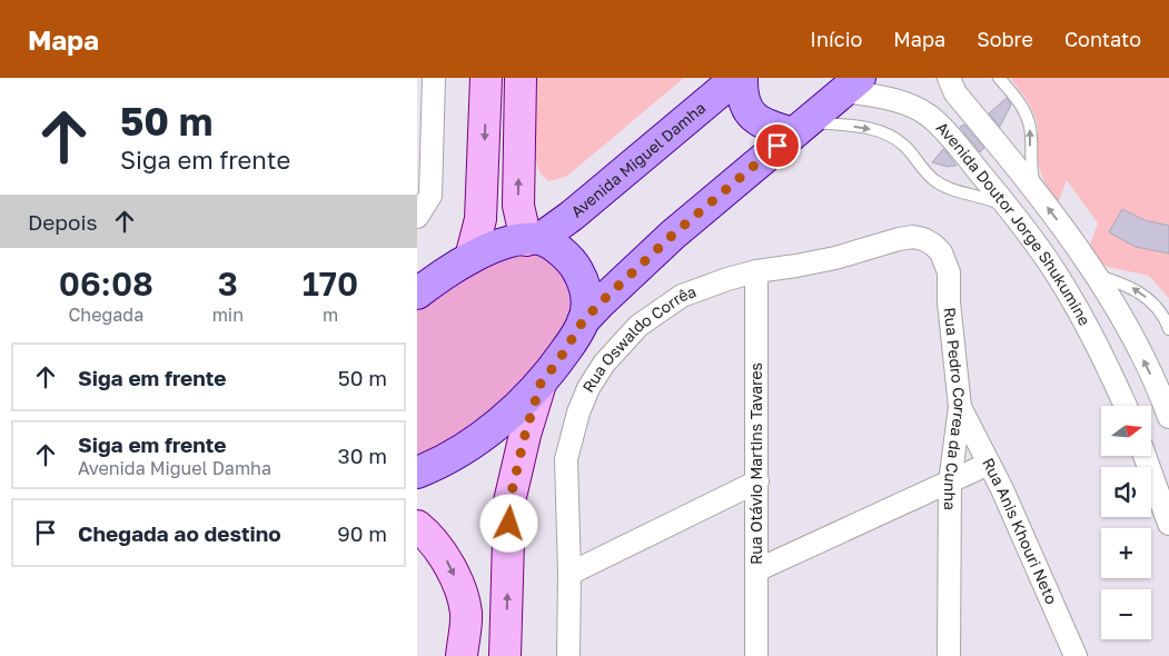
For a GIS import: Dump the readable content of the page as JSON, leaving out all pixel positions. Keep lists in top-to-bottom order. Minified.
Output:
{"streets":{"main road":["Avenida Miguel Damha"],"street":["Avenida Doutor Jorge Shukumine","Rua Oswaldo Corrêa","Rua Pedro Correa da Cunha","Rua Otávio Martins Tavares","Rua Anis Khouri Neto"]},"crossings":[["Rua Oswaldo Corrêa","Rua Pedro Correa da Cunha"],["Rua Oswaldo Corrêa","Rua Otávio Martins Tavares"],["Rua Pedro Correa da Cunha","Rua Anis Khouri Neto"]],"north":"right","page":{"header":"Mapa","nav":["Início","Mapa","Sobre","Contato"],"turn":["50 m","Siga em frente"],"then":"Depois","eta":["06:08","Chegada","3","min","170","m"],"list":[{"name":"Siga em frente","value":"50 m"},{"name":"Siga em frente","note":"Avenida Miguel Damha","value":"30 m"},{"name":"Chegada ao destino","value":"90 m"}],"map_buttons":["+","−"]}}
